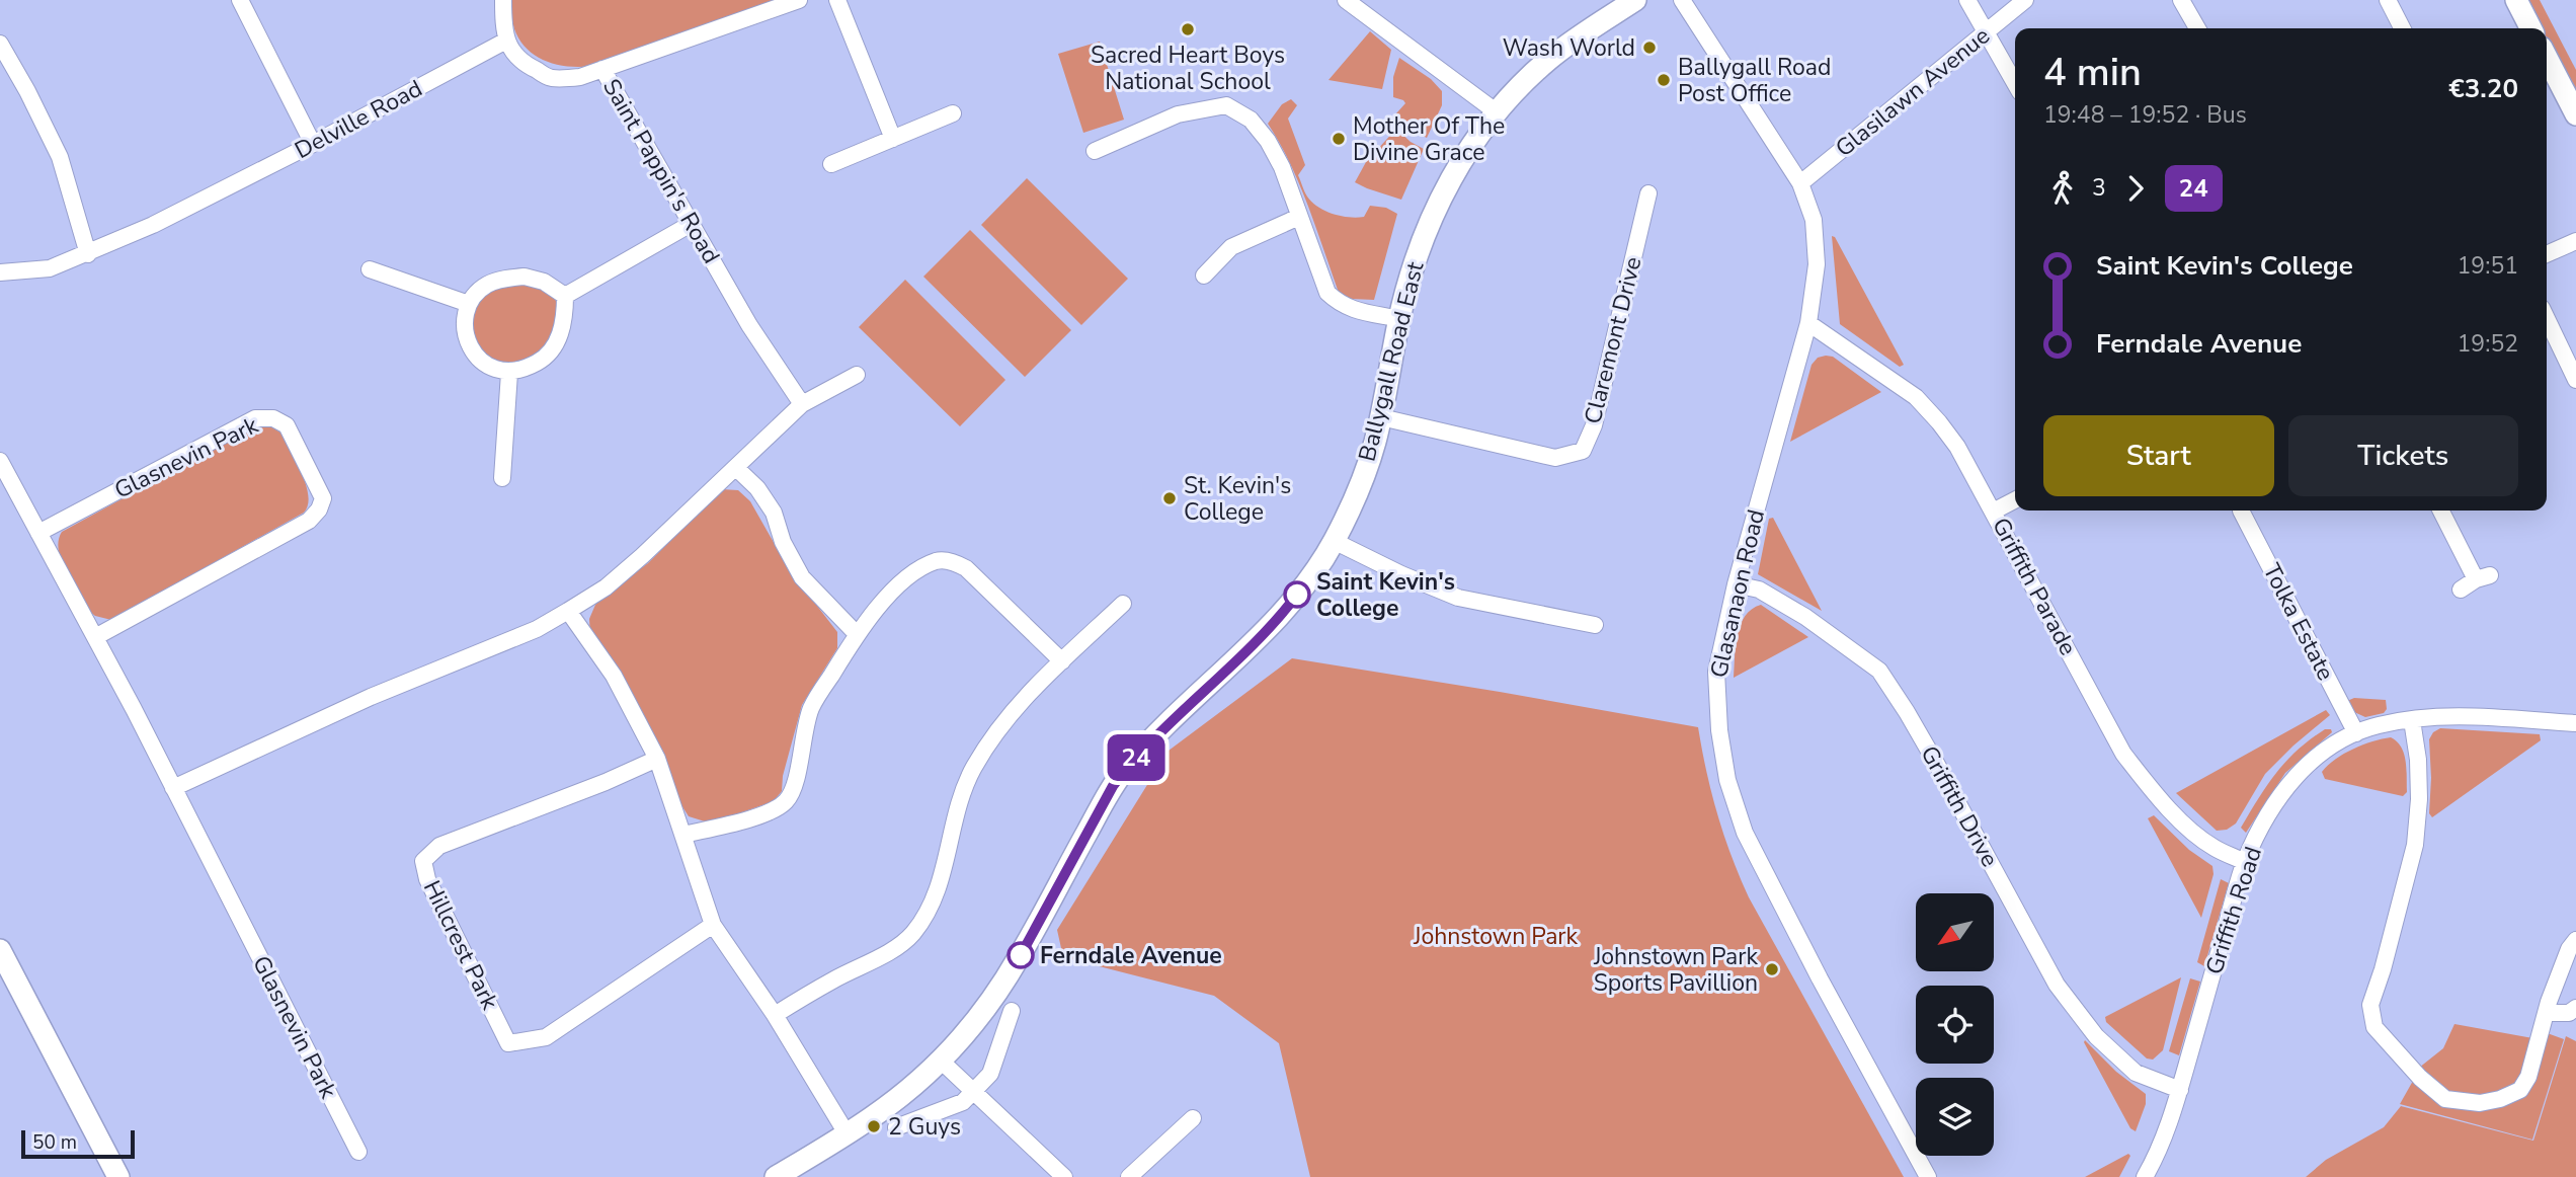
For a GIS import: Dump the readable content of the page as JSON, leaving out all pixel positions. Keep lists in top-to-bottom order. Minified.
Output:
{"streets":{"street":["Glasilawn Avenue","Delville Road","Saint Pappin's Road","Claremont Drive","Ballygall Road East","Glasnevin Park","Griffith Parade","Glasanaon Road","Tolka Estate","Griffith Drive","Griffith Road","Hillcrest Park"]},"crossings":[["Glasilawn Avenue","Glasanaon Road"],["Delville Road","Saint Pappin's Road"],["Claremont Drive","Ballygall Road East"],["Griffith Parade","Glasanaon Road"],["Griffith Parade","Griffith Road"],["Glasanaon Road","Griffith Drive"],["Tolka Estate","Griffith Road"],["Griffith Drive","Griffith Road"]],"parks":["Johnstown Park"],"places":["Sacred Heart Boys National School","Wash World","Ballygall Road Post Office","Mother Of The Divine Grace","St. Kevin's College","Saint Kevin's College","Ferndale Avenue","Johnstown Park Sports Pavillion","2 Guys"],"lines":["bus line 24"],"scale_bar":"50 m","north":"bottom left","page":{"on_map":"24","heading":["4 min","19:48 – 19:52 · Bus","€3.20"],"legs":["3","24"],"list":[{"name":"Saint Kevin's College","value":"19:51"},{"name":"Ferndale Avenue","value":"19:52"}],"buttons":["Start","Tickets"],"scale":"50 m"}}
